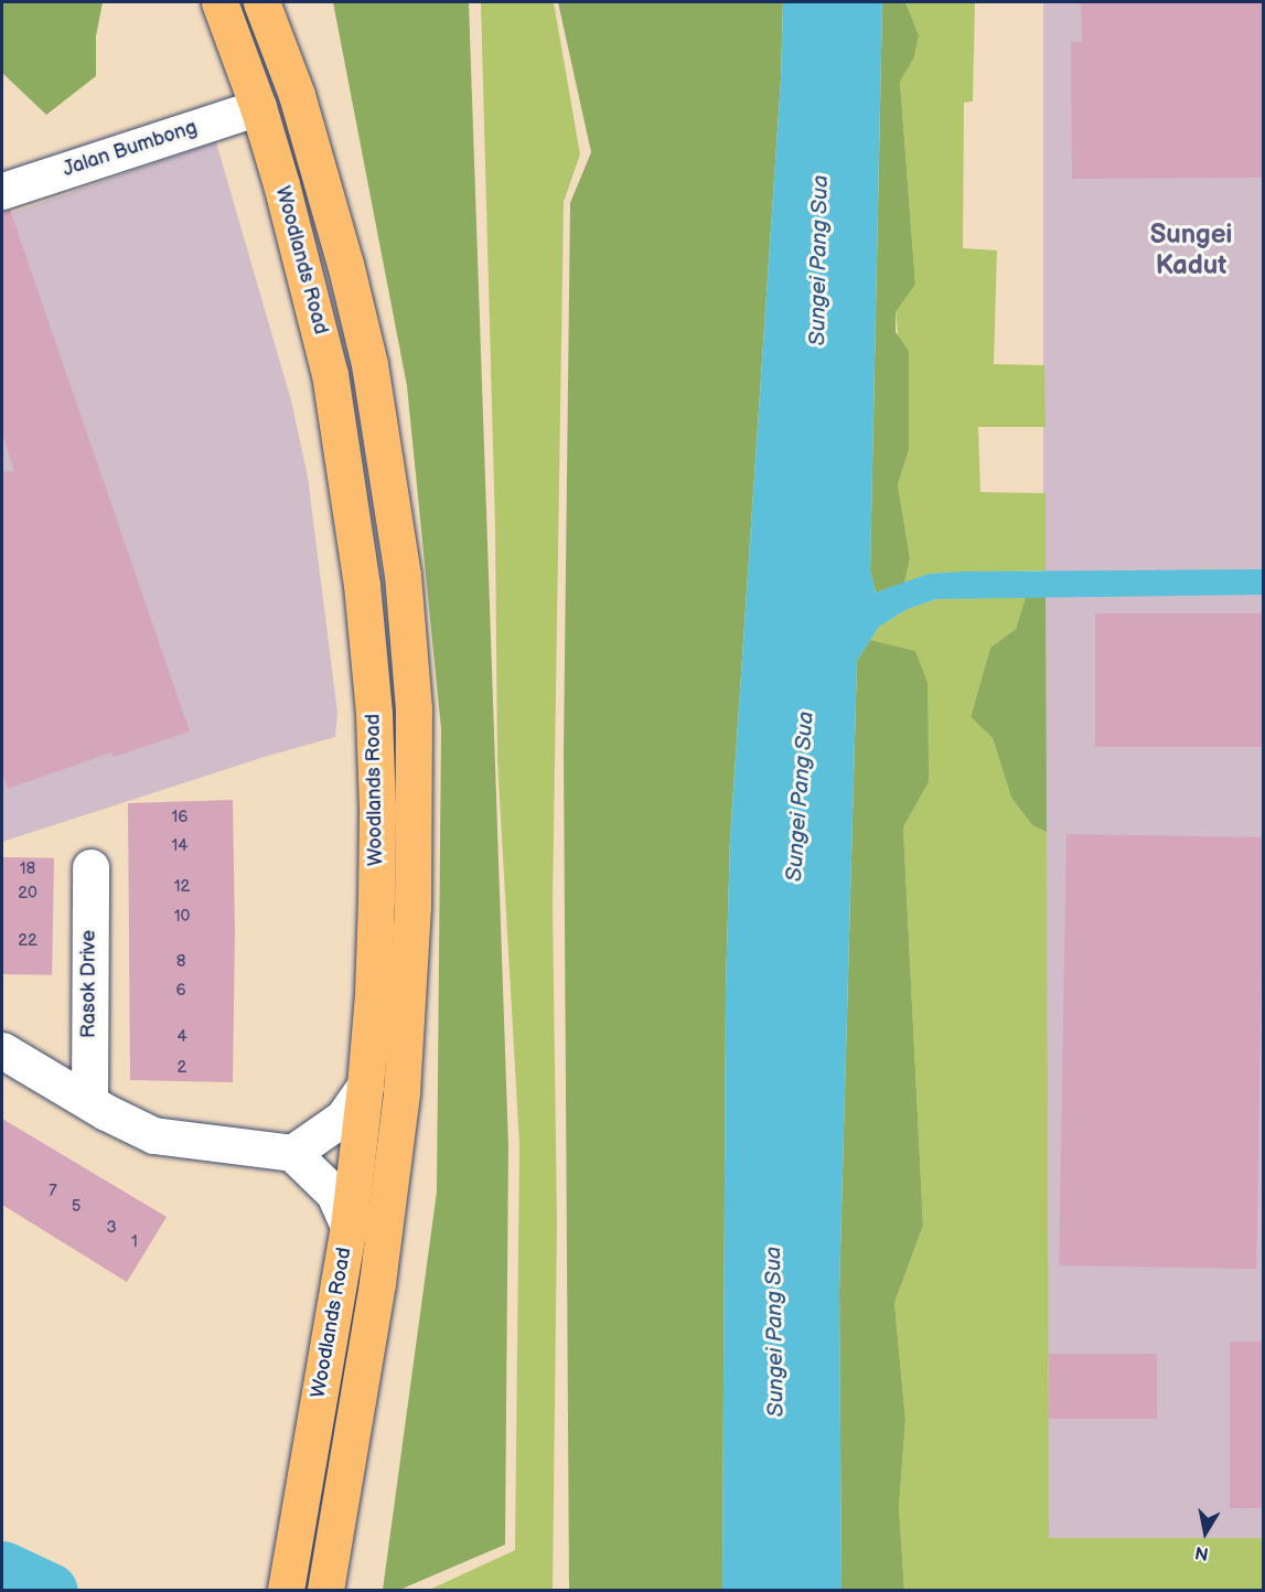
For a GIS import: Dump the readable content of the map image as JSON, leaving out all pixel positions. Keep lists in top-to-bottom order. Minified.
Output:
{"streets":{"main road":["Woodlands Road"],"street":["Jalan Bumbong","Rasok Drive"]},"crossings":[["Jalan Bumbong","Woodlands Road"]],"districts":["Sungei Kadut"],"water":["Sungei Pang Sua"],"house_numbers":["16","14","18","12","20","10","22","8","6","4","2","7","5","3","1"],"north":"bottom"}
